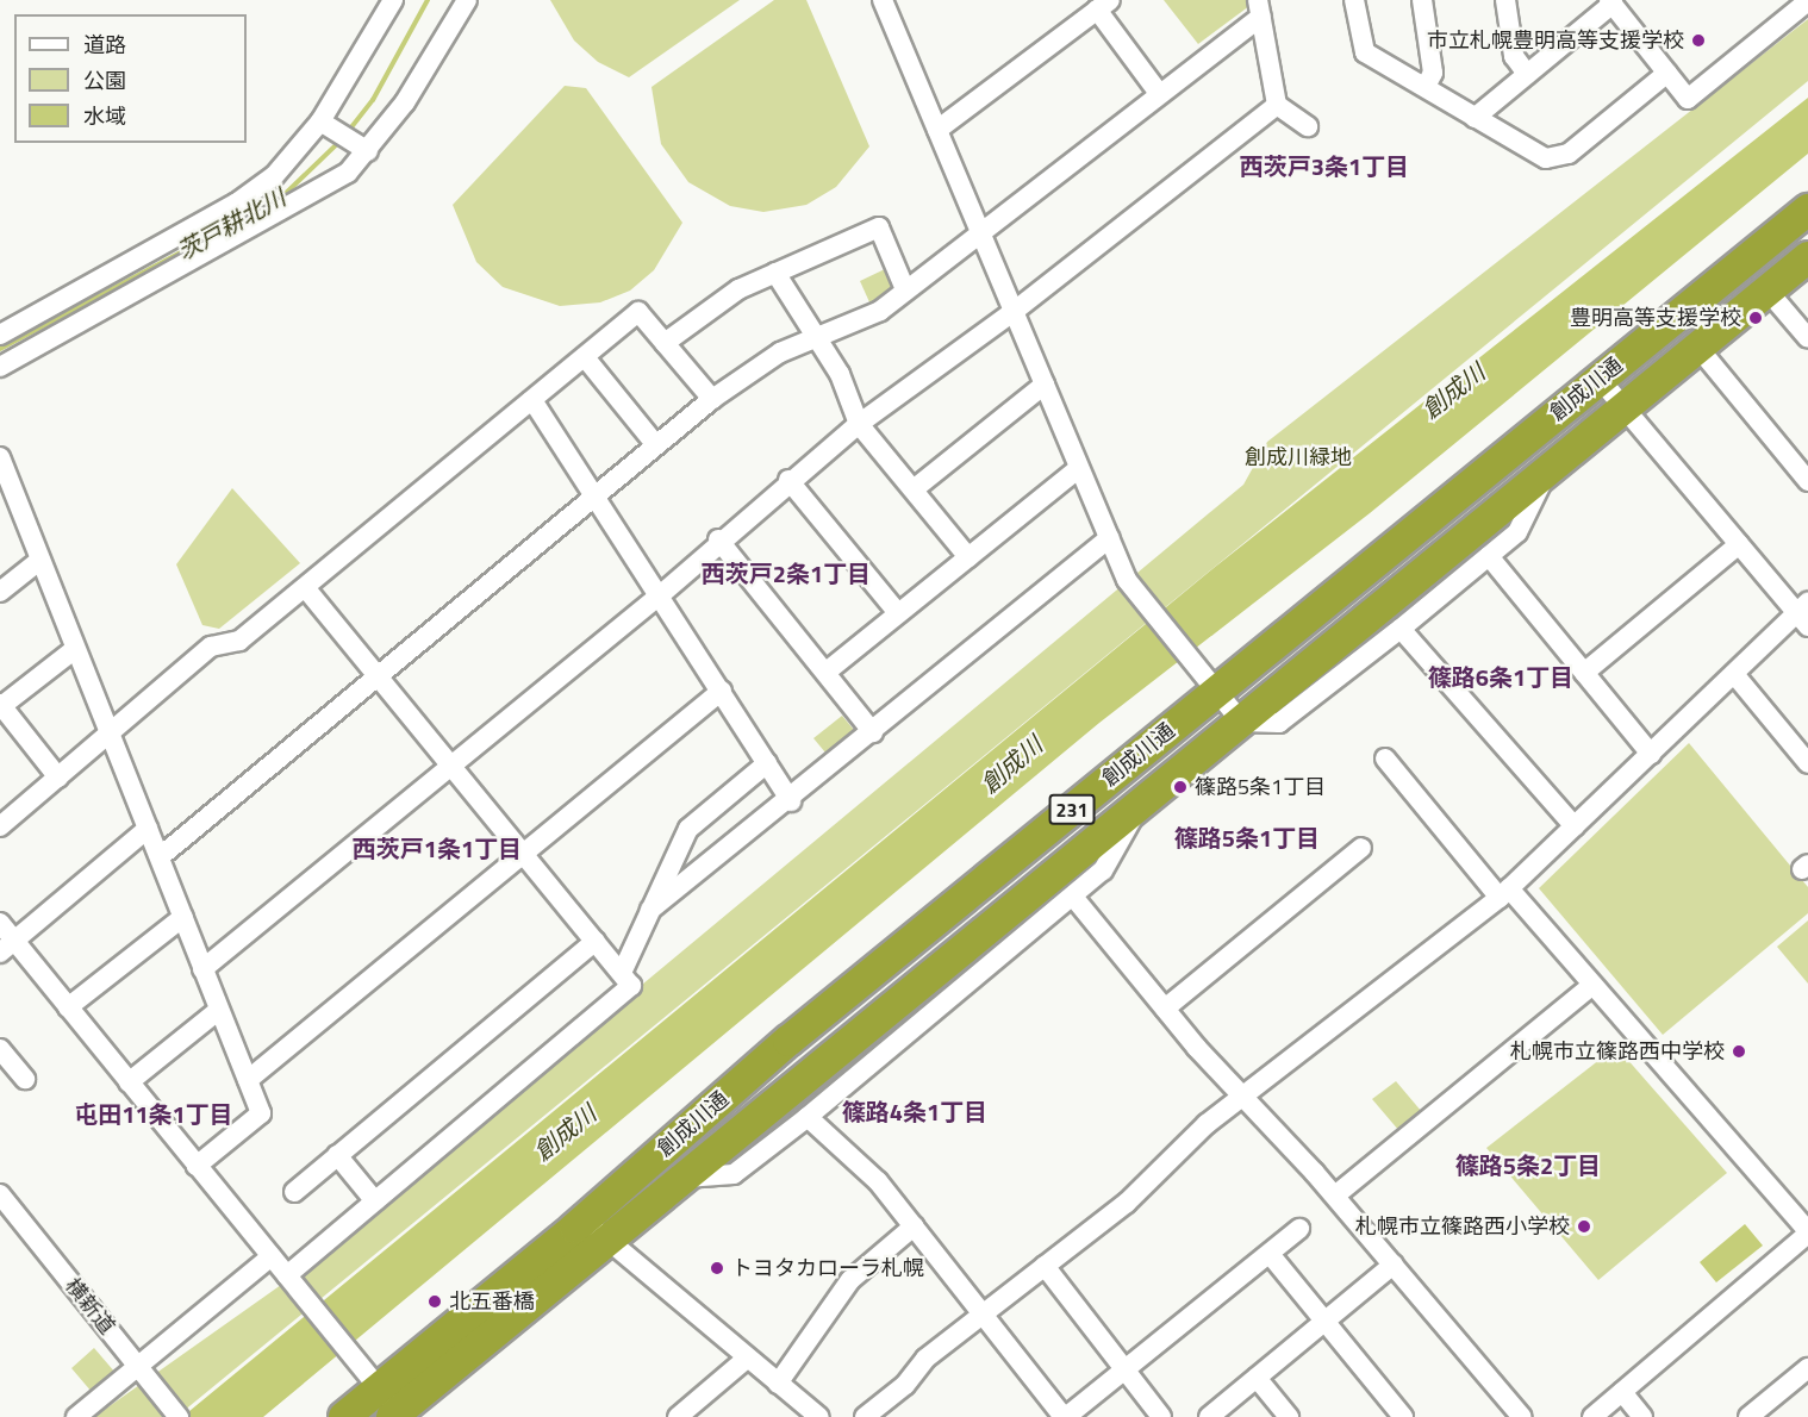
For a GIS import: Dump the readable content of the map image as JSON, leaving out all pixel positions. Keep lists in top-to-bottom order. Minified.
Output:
{"streets":{"highway":["創成川通","231"],"street":["横新道"]},"districts":["西茨戸3条1丁目","西茨戸2条1丁目","篠路6条1丁目","篠路5条1丁目","西茨戸1条1丁目","篠路4条1丁目","屯田11条1丁目","篠路5条2丁目"],"water":["茨戸耕北川","創成川"],"parks":["創成川緑地"],"places":["市立札幌豊明高等支援学校","豊明高等支援学校","篠路5条1丁目","札幌市立篠路西中学校","札幌市立篠路西小学校","トヨタカローラ札幌","北五番橋"],"legend":["道路","公園","水域"]}
